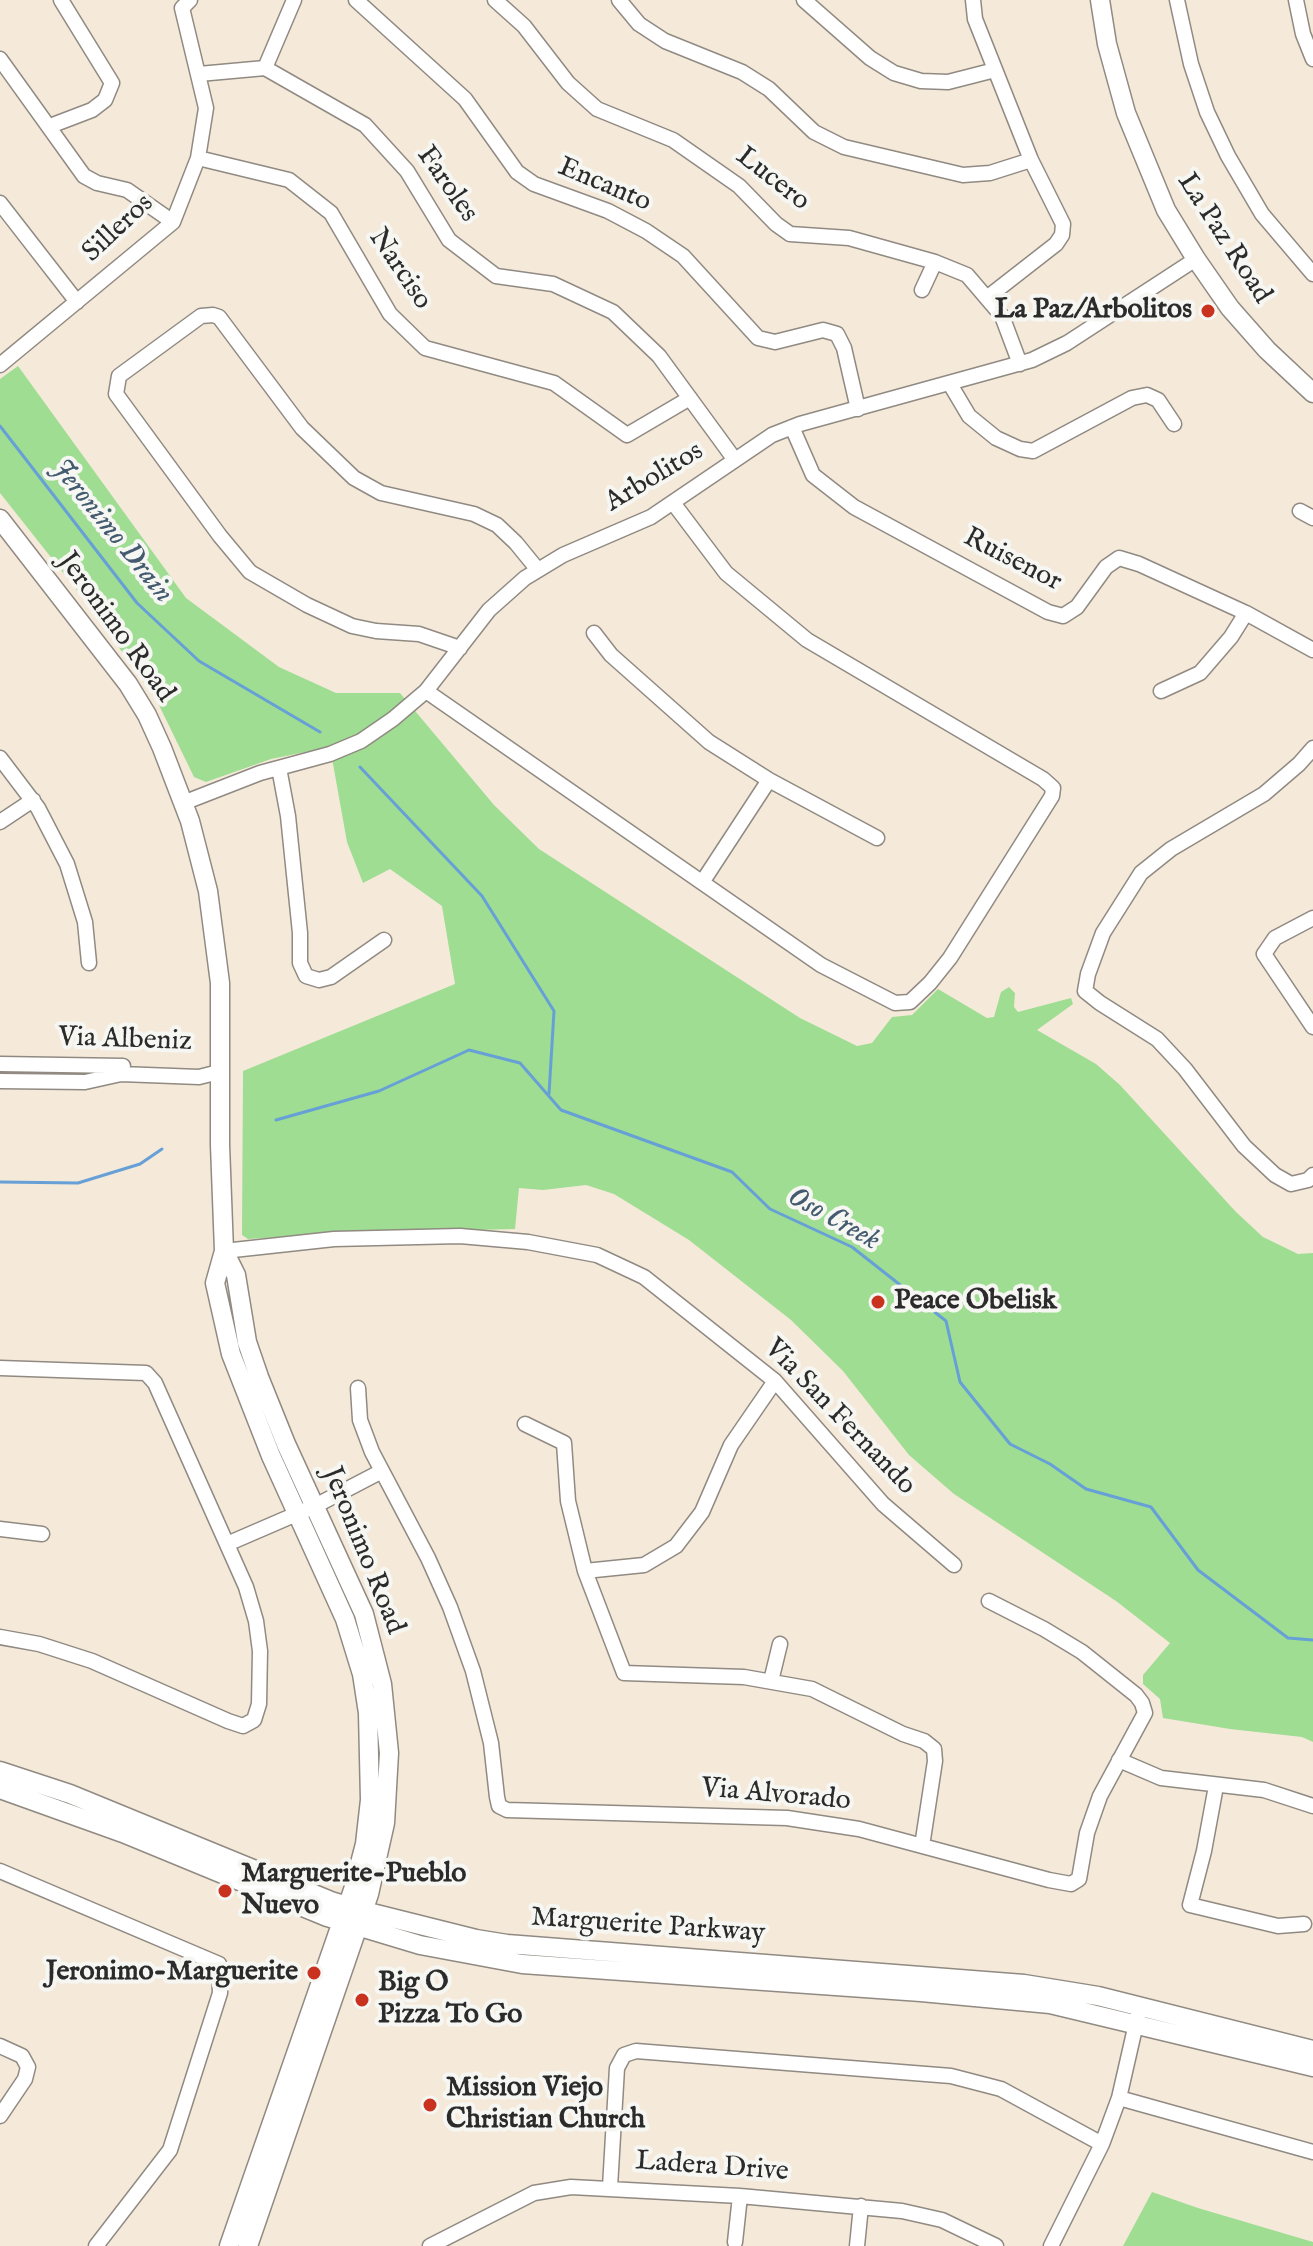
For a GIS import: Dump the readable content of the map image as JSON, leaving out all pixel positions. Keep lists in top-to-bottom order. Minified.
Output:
{"streets":{"main road":["La Paz Road","Jeronimo Road","Marguerite Parkway"],"street":["Lucero","Faroles","Encanto","Silleros","Narciso","Arbolitos","Ruisenor","Via Albeniz","Via San Fernando","Via Alvorado","Ladera Drive"]},"crossings":[["Lucero","Arbolitos"],["Faroles","Narciso"],["Faroles","Arbolitos"],["Encanto","Arbolitos"],["Silleros","Narciso"],["La Paz Road","Arbolitos"],["Arbolitos","Ruisenor"],["Arbolitos","Jeronimo Road"],["Jeronimo Road","Via Albeniz"],["Jeronimo Road","Via San Fernando"],["Jeronimo Road","Marguerite Parkway"]],"water":["Jeronimo Drain","Oso Creek"],"places":["La Paz/Arbolitos","Peace Obelisk","Marguerite-Pueblo Nuevo","Jeronimo-Marguerite","Big O Pizza To Go","Mission Viejo Christian Church"]}
